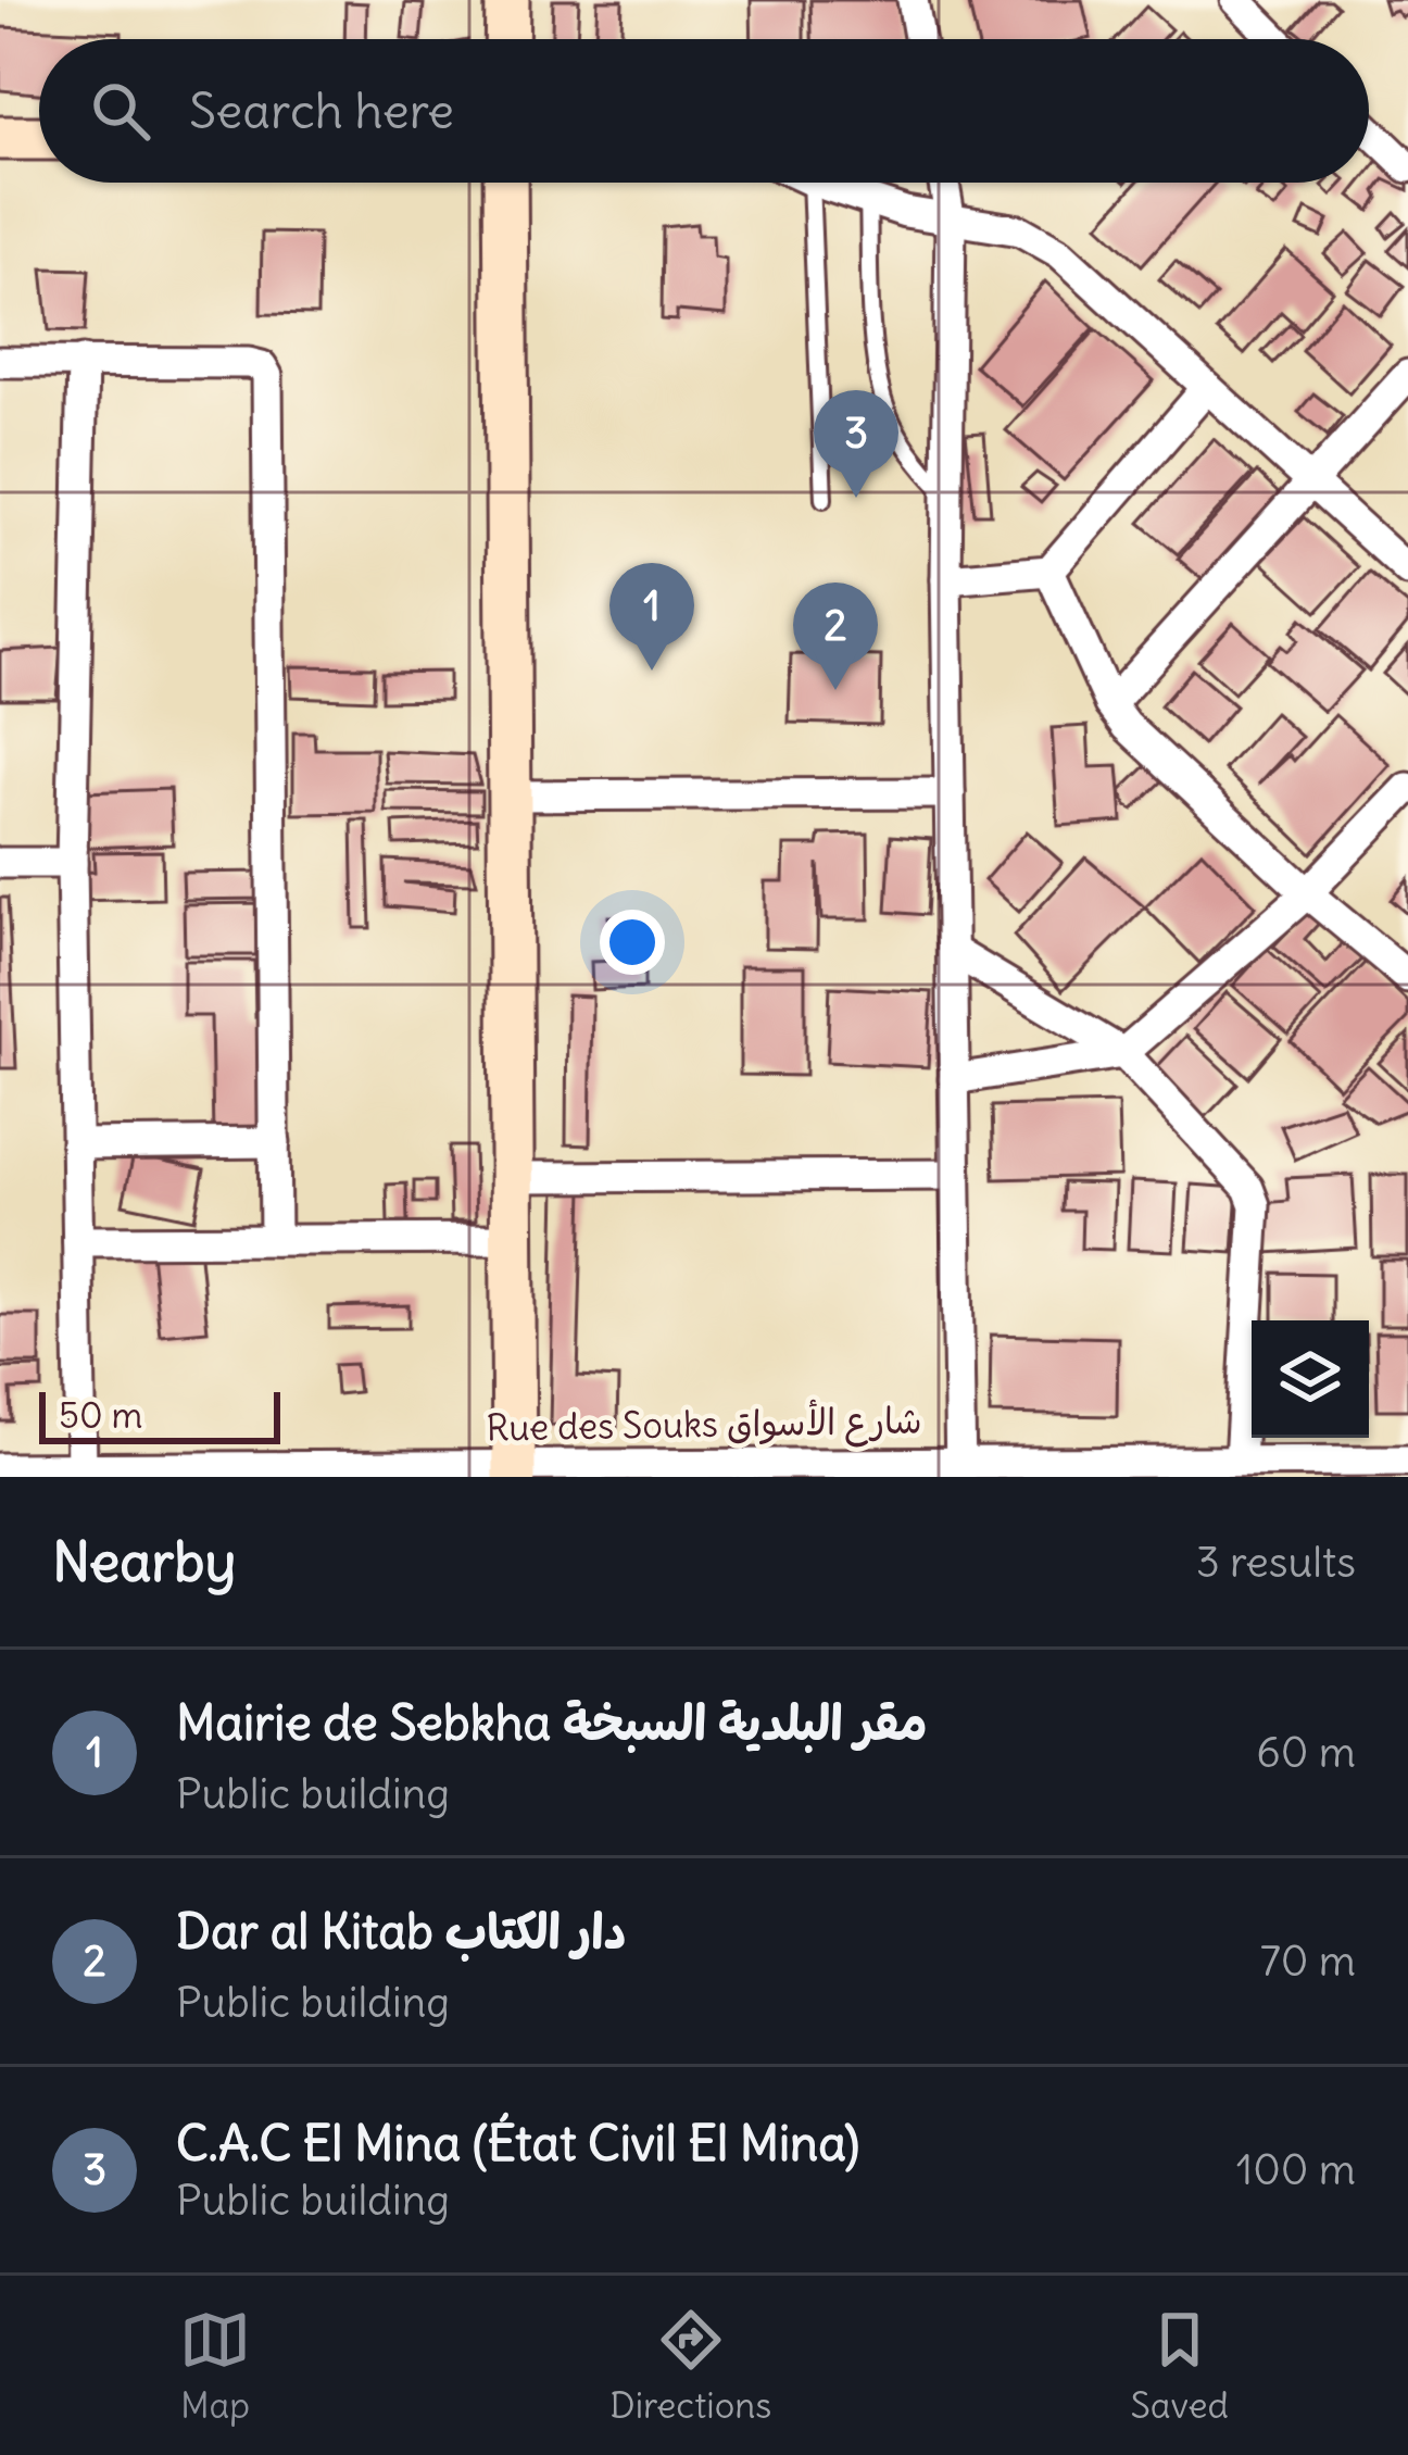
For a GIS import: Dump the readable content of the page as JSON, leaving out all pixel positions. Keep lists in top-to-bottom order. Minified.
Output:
{"streets":{"street":["Rue des Souks شارع الأسواق"]},"scale_bar":"50 m","page":{"search":"Search here","pins":["3","1","2"],"scale":"50 m","heading":["Nearby","3 results"],"list":[{"mark":"1","name":"Mairie de Sebkha مقر البلدية السبخة","note":"Public building","value":"60 m"},{"mark":"2","name":"Dar al Kitab دار الكتاب","note":"Public building","value":"70 m"},{"mark":"3","name":"C.A.C El Mina (État Civil El Mina)","note":"Public building","value":"100 m"}],"nav":["Map","Directions","Saved"]}}
